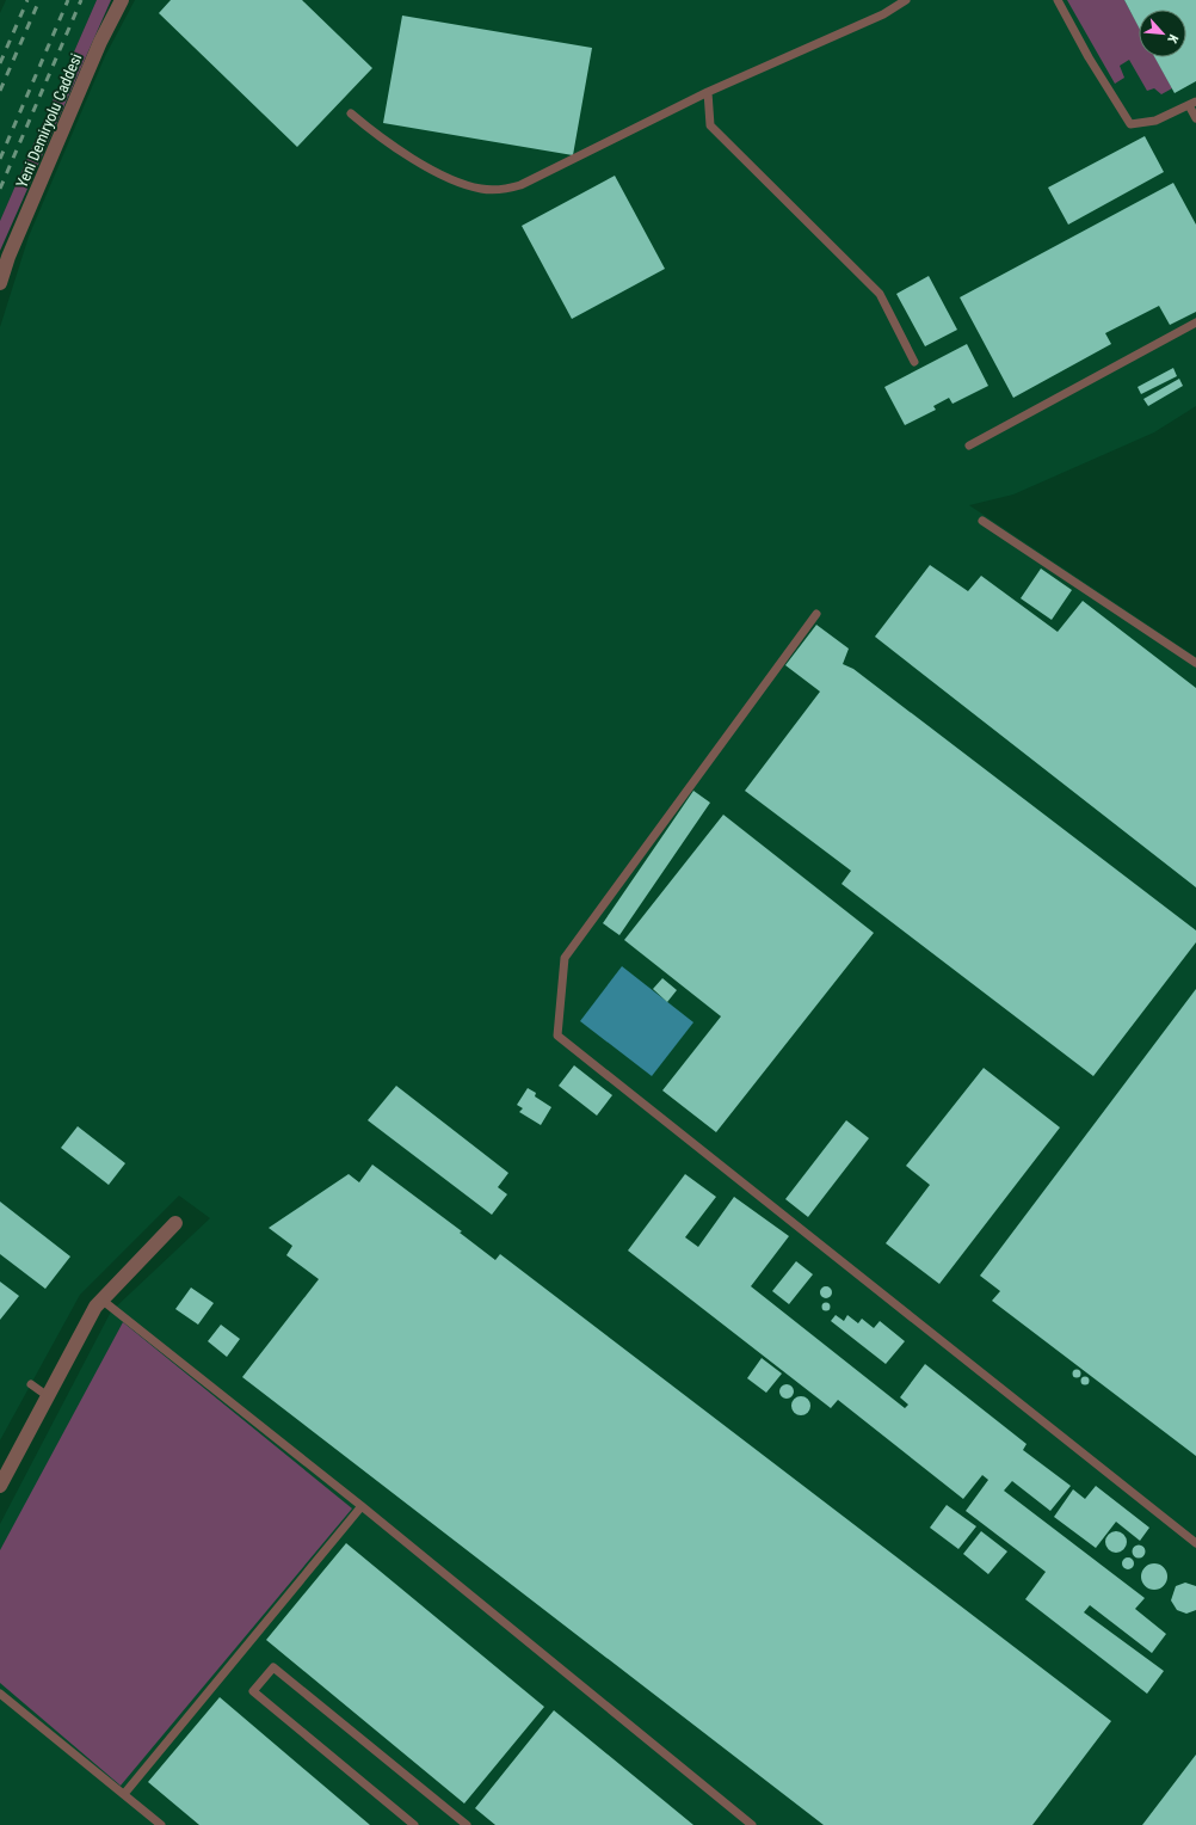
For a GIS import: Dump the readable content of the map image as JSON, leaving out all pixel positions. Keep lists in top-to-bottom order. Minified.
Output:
{"streets":{"street":["Yeni Demiryolu Caddesi"]},"north":"bottom right"}
